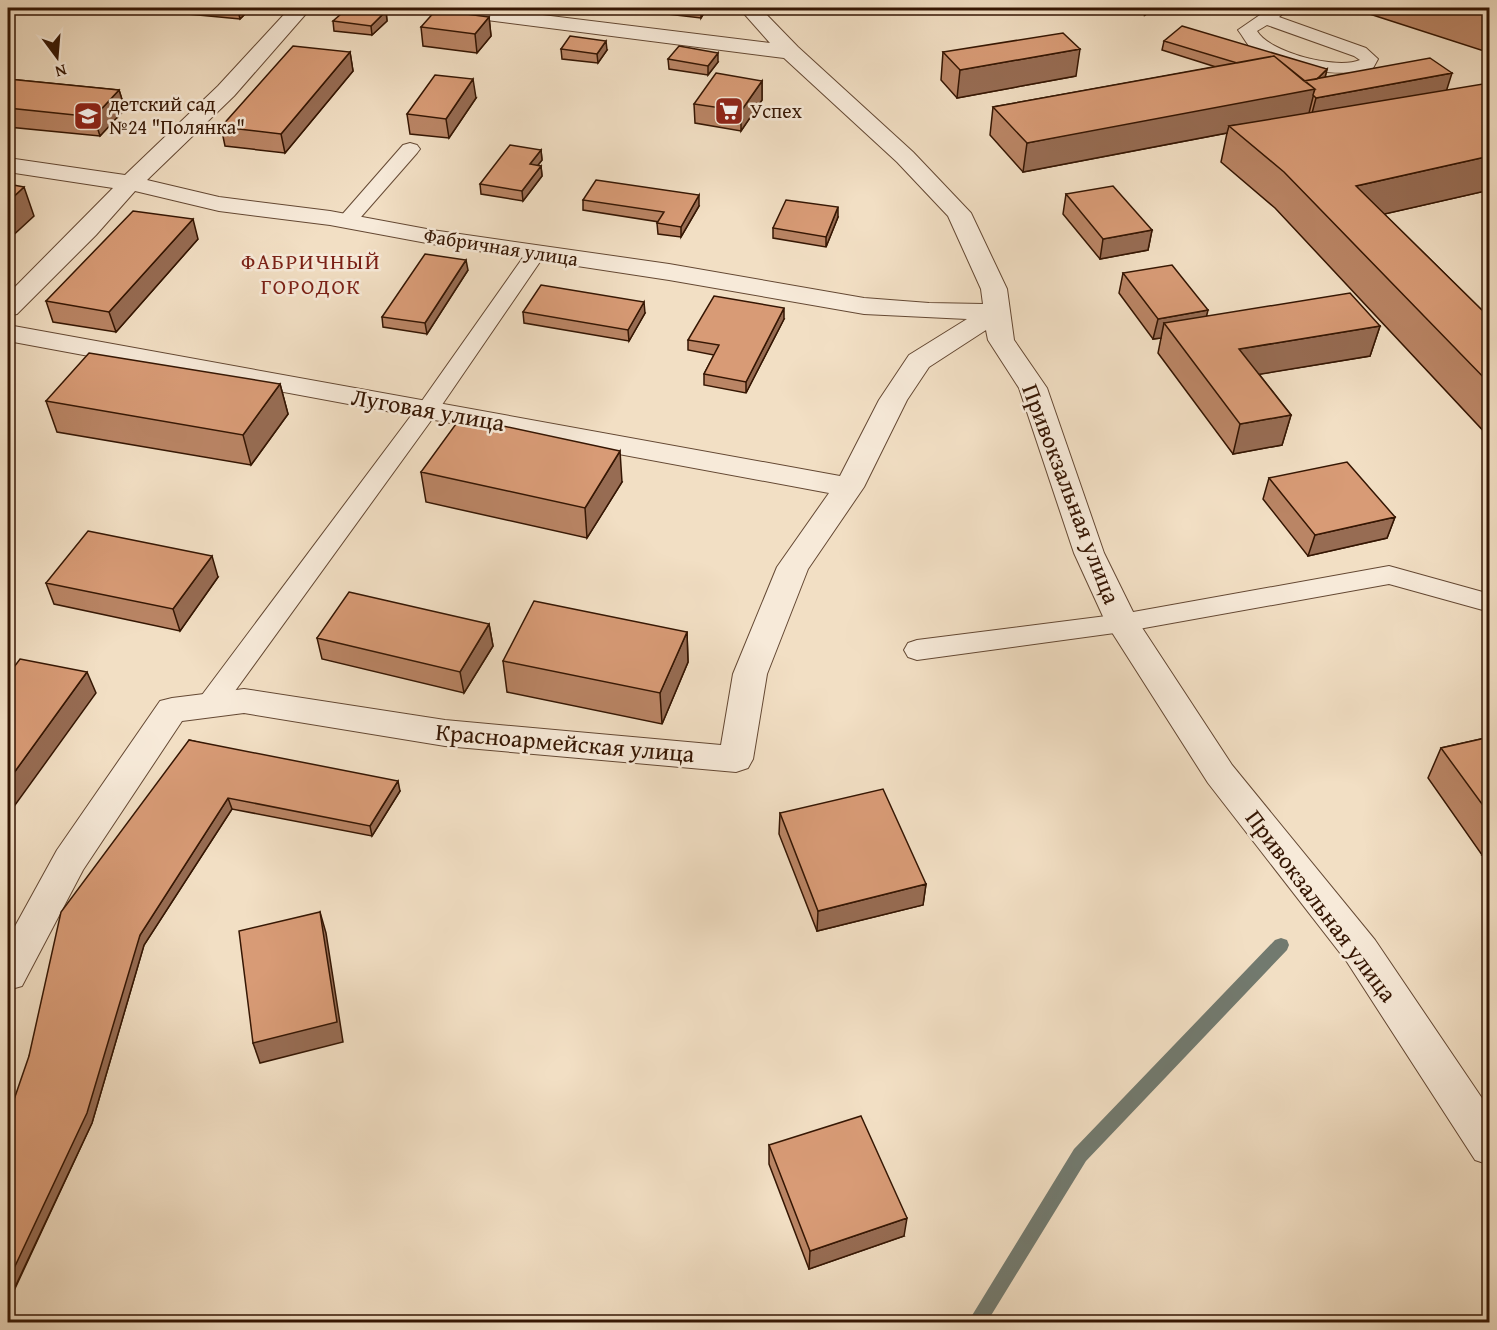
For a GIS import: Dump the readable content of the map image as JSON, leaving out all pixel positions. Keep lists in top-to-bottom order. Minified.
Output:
{"streets":{"street":["Фабричная улица","Луговая улица","Привокзальная улица","Красноармейская улица"]},"crossings":[["Фабричная улица","Привокзальная улица"],["Фабричная улица","Красноармейская улица"],["Луговая улица","Красноармейская улица"],["Привокзальная улица","Красноармейская улица"]],"districts":["ФАБРИЧНЫЙ ГОРОДОК"],"places":{"supermarket":["Успех"],"school or university":["детский сад №24 \"Полянка\""]},"north":"bottom"}
